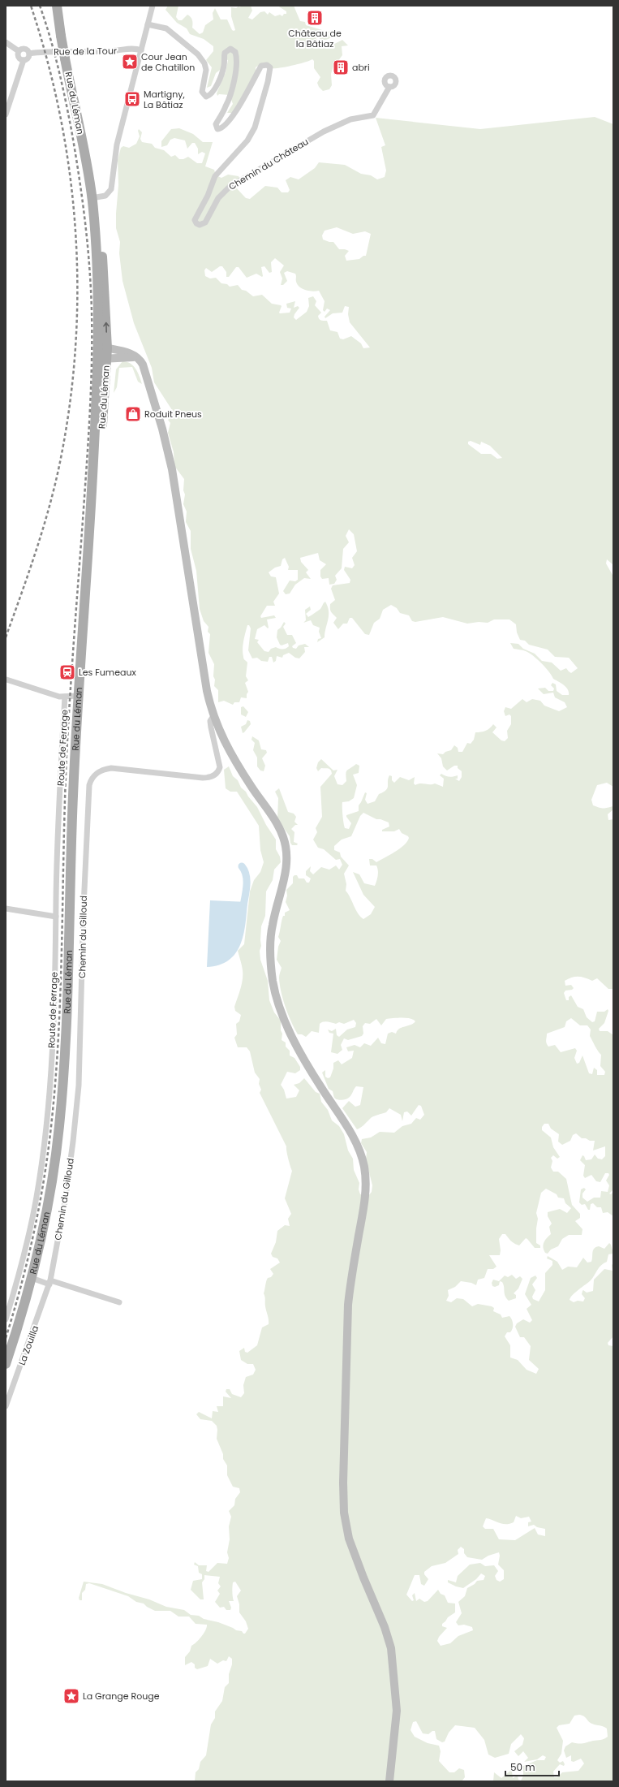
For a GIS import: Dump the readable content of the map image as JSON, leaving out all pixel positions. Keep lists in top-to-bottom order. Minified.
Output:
{"streets":{"main road":["Rue du Léman"],"street":["Rue de la Tour","Chemin du Château","Route de Ferrage","Chemin du Gilloud","La Zouilla"]},"crossings":[["Chemin du Gilloud","La Zouilla"]],"places":{"building":["Château de la Bâtiaz","abri"],"place":["Cour Jean de Chatillon","La Grange Rouge"],"bus stop":["Martigny, La Bâtiaz"],"shop":["Roduit Pneus"],"station":["Les Fumeaux"]},"scale_bar":"50 m"}
